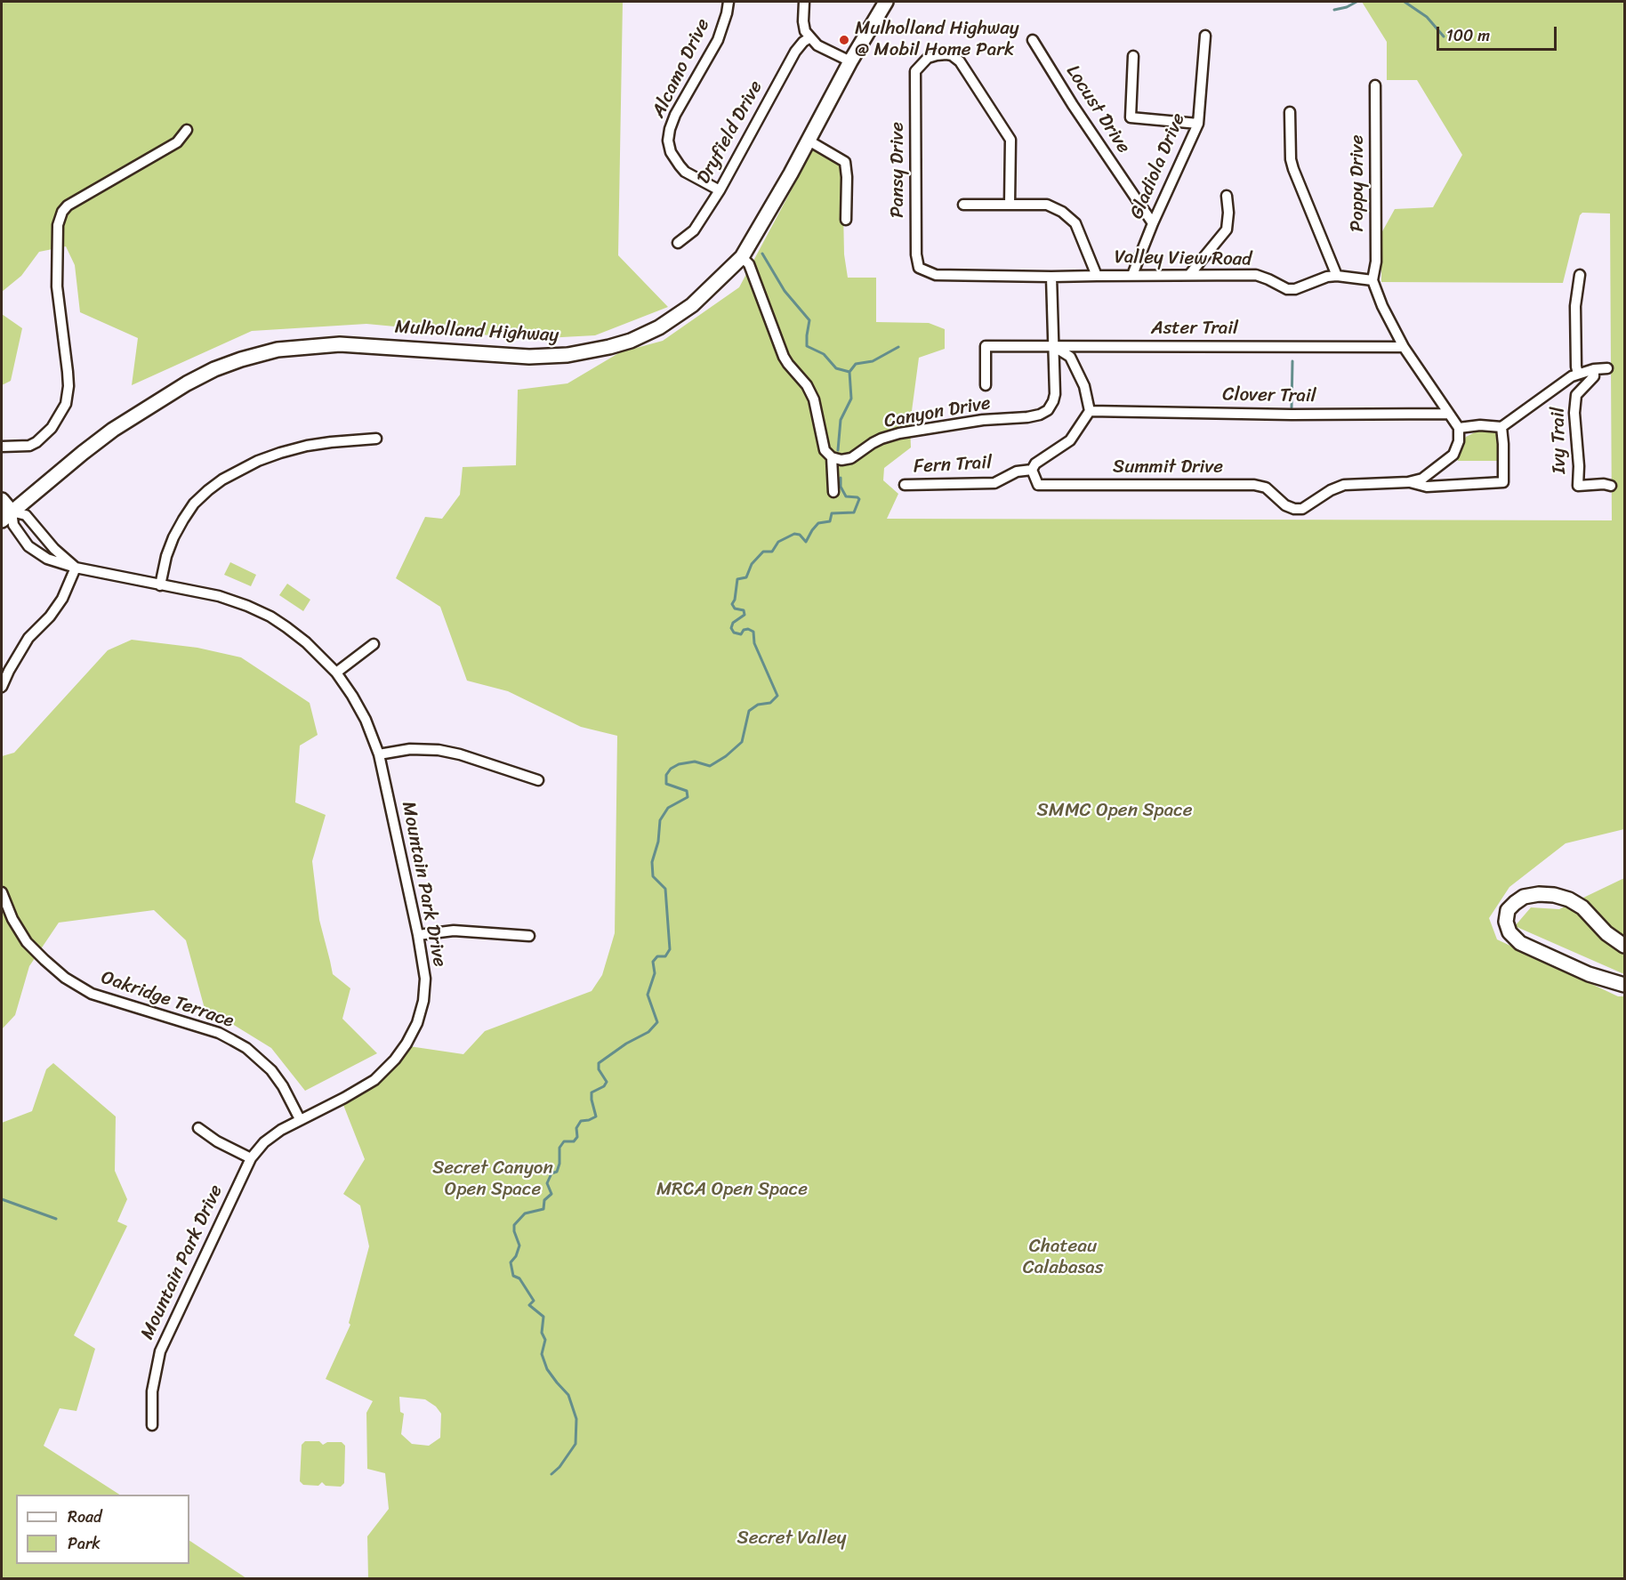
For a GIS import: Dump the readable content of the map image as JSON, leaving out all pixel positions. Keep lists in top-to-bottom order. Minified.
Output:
{"streets":{"main road":["Mulholland Highway"],"street":["Alcamo Drive","Locust Drive","Dryfield Drive","Gladiola Drive","Pansy Drive","Poppy Drive","Valley View Road","Aster Trail","Clover Trail","Canyon Drive","Ivy Trail","Fern Trail","Summit Drive","Mountain Park Drive","Oakridge Terrace"]},"crossings":[["Alcamo Drive","Dryfield Drive"],["Locust Drive","Gladiola Drive"],["Gladiola Drive","Valley View Road"],["Pansy Drive","Valley View Road"],["Poppy Drive","Valley View Road"],["Valley View Road","Canyon Drive"],["Aster Trail","Canyon Drive"],["Mulholland Highway","Mountain Park Drive"],["Fern Trail","Summit Drive"],["Mountain Park Drive","Oakridge Terrace"]],"parks":["SMMC Open Space","Secret Canyon Open Space","MRCA Open Space","Chateau Calabasas","Secret Valley"],"places":["Mulholland Highway @ Mobil Home Park"],"legend":["Road","Park"],"scale_bar":"100 m"}
